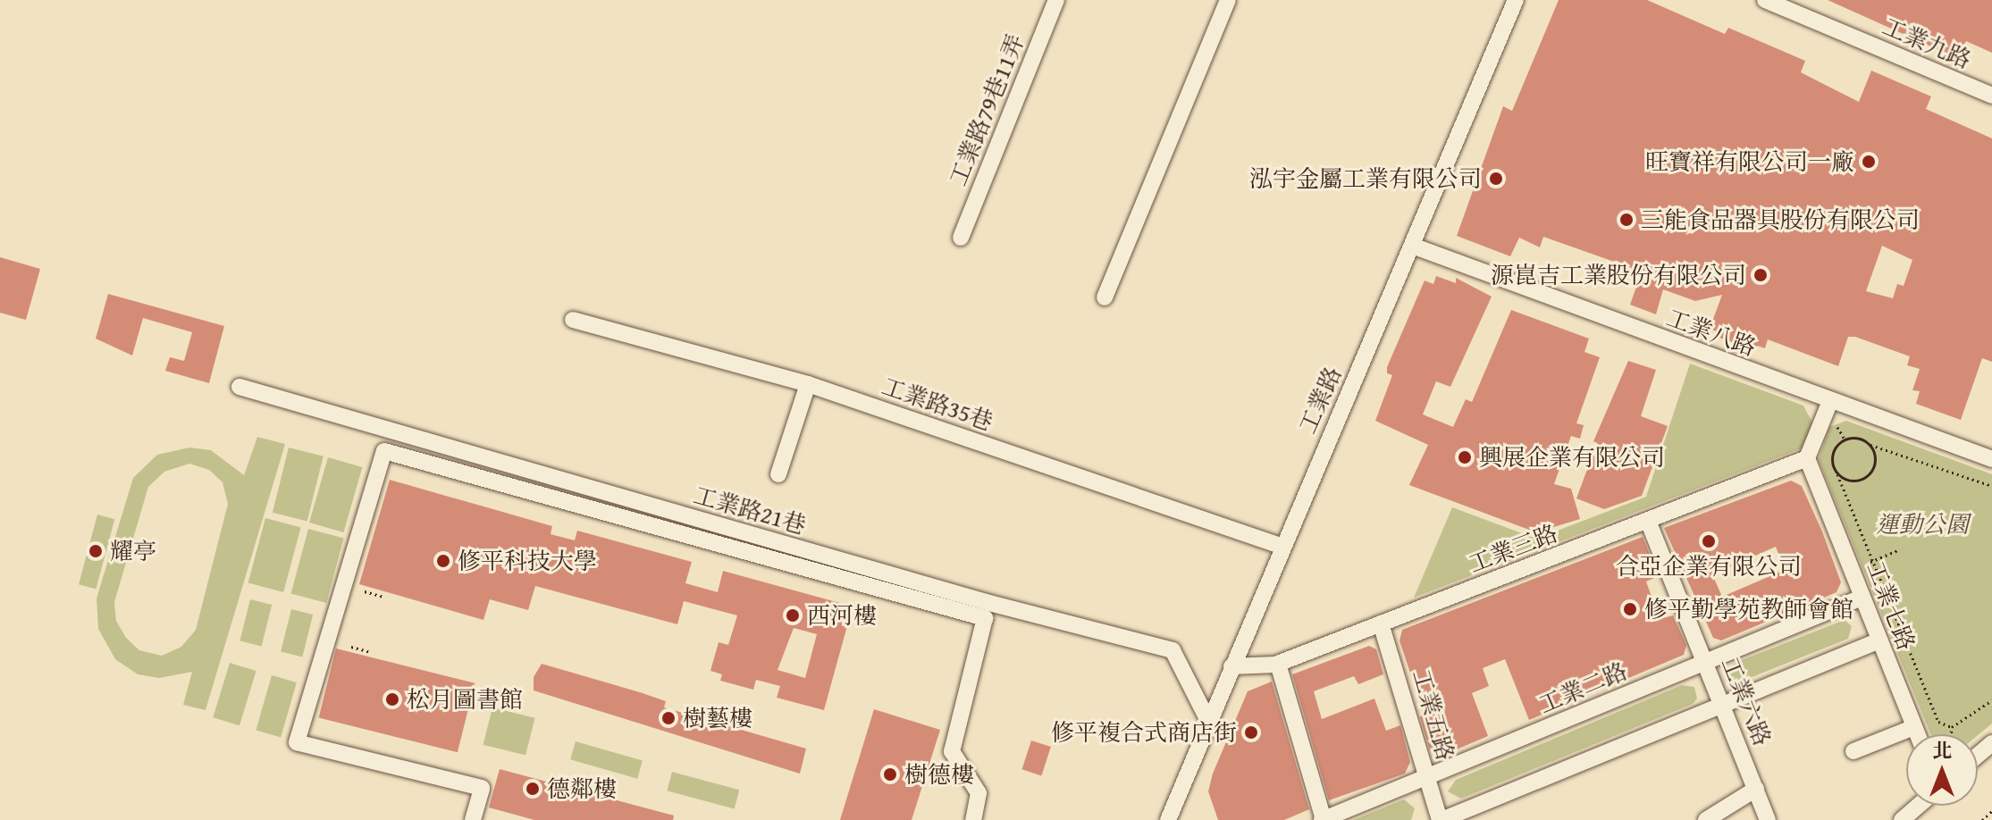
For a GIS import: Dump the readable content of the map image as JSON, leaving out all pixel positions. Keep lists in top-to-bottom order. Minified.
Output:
{"streets":{"street":["工業九路","工業路79巷11弄","工業八路","工業路","工業路35巷","工業路21巷","工業三路","工業七路","工業二路","工業六路","工業五路"]},"crossings":[["工業八路","工業路"],["工業路","工業路35巷"],["工業路","工業路21巷"],["工業路","工業三路"],["工業三路","工業七路"],["工業三路","工業六路"],["工業三路","工業五路"],["工業七路","工業二路"],["工業二路","工業六路"],["工業二路","工業五路"]],"parks":["運動公園"],"places":["旺寶祥有限公司一廠","泓宇金屬工業有限公司","三能食品器具股份有限公司","源崑吉工業股份有限公司","興展企業有限公司","合亞企業有限公司","耀亭","修平科技大學","修平勤學苑教師會館","西河樓","松月圖書館","樹藝樓","修平複合式商店街","樹德樓","德鄰樓"],"north":"top"}
